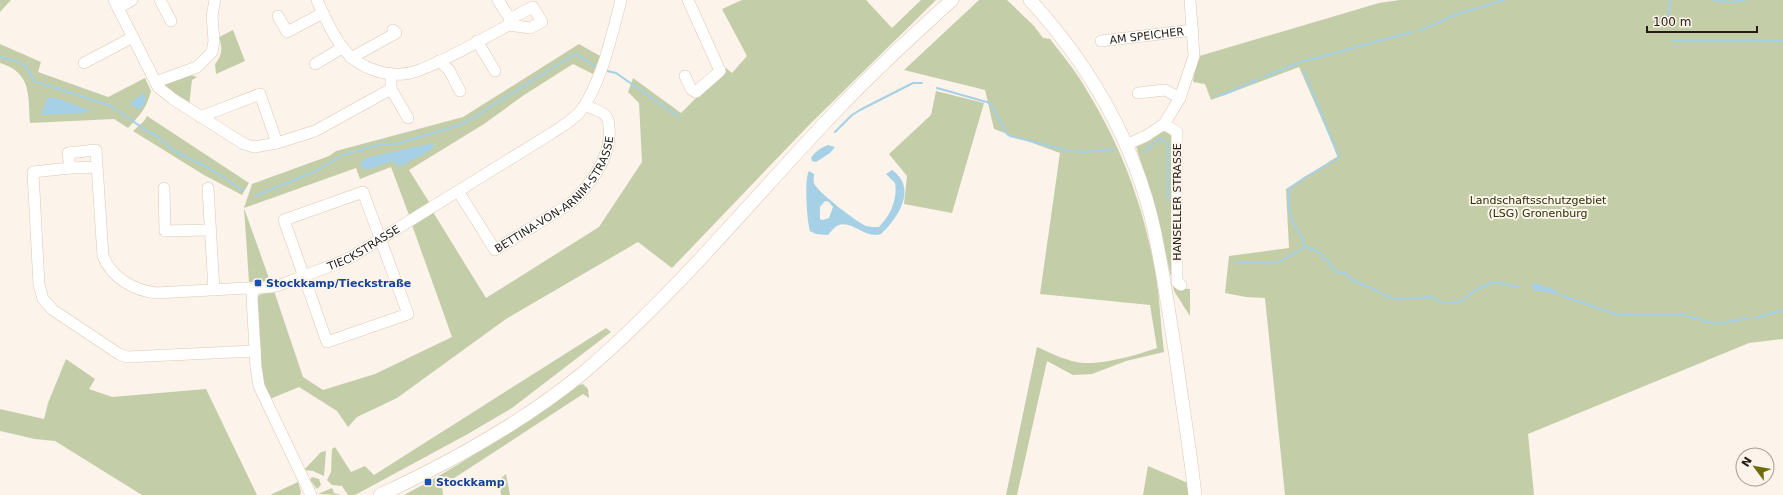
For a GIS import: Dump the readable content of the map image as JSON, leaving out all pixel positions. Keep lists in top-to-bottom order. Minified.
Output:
{"streets":{"street":["AM SPEICHER","BETTINA-VON-ARNIM-STRASSE","HANSELLER STRASSE","TIECKSTRASSE"]},"crossings":[["BETTINA-VON-ARNIM-STRASSE","TIECKSTRASSE"]],"parks":["Landschaftsschutzgebiet (LSG) Gronenburg"],"places":{"transit":["Stockkamp/Tieckstraße","Stockkamp"]},"scale_bar":"100 m","north":"top left"}
